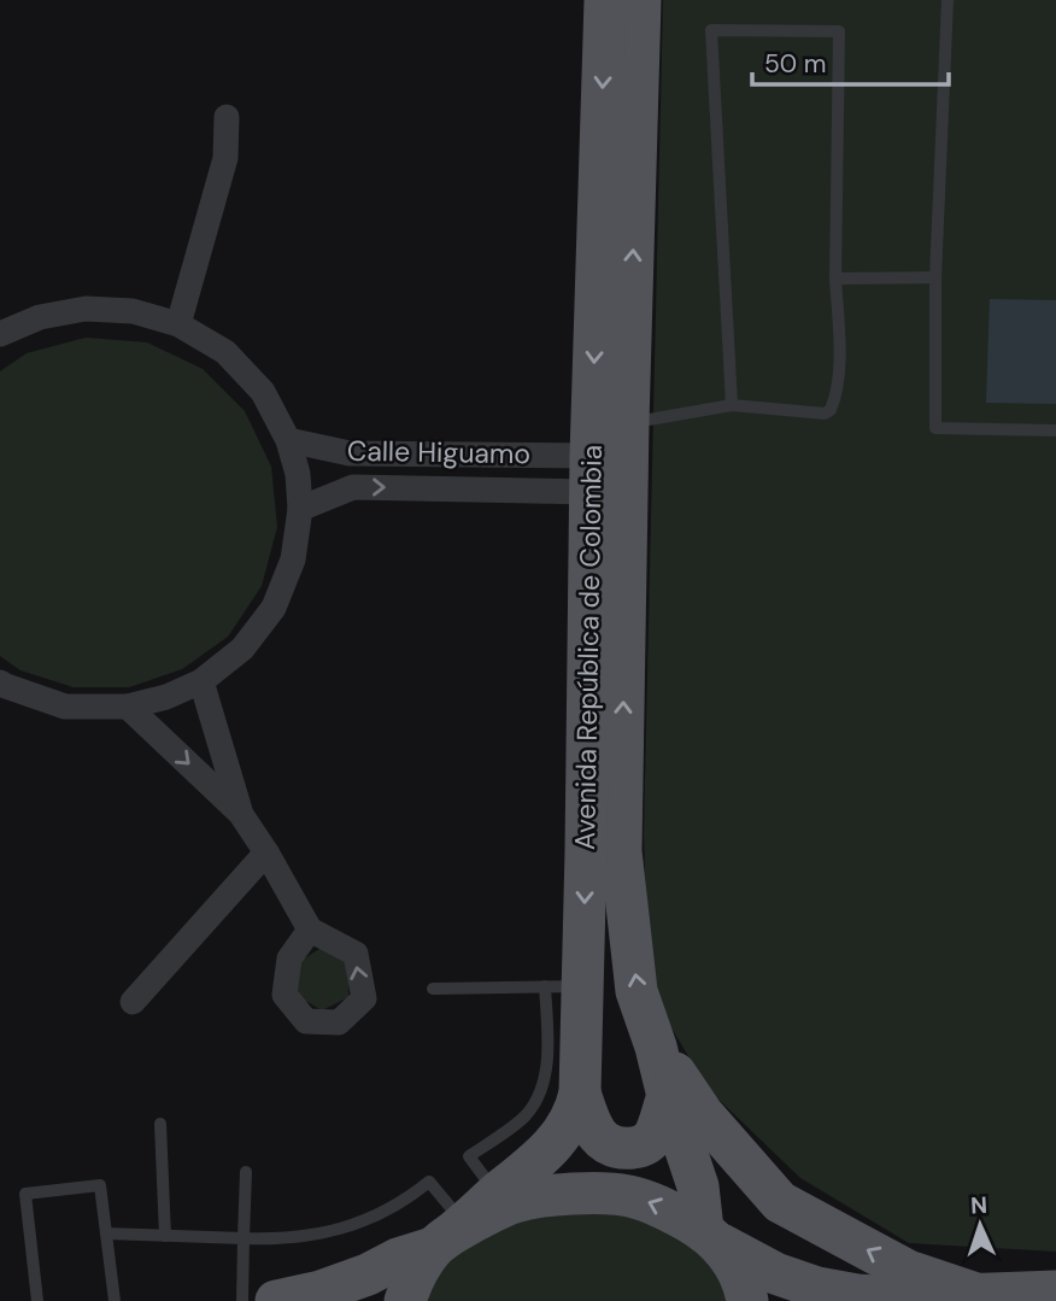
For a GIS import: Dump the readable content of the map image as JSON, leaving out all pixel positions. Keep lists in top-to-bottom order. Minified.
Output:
{"streets":{"main road":["Avenida República de Colombia"],"street":["Calle Higuamo"]},"crossings":[["Calle Higuamo","Avenida República de Colombia"]],"scale_bar":"50 m","north":"top"}
